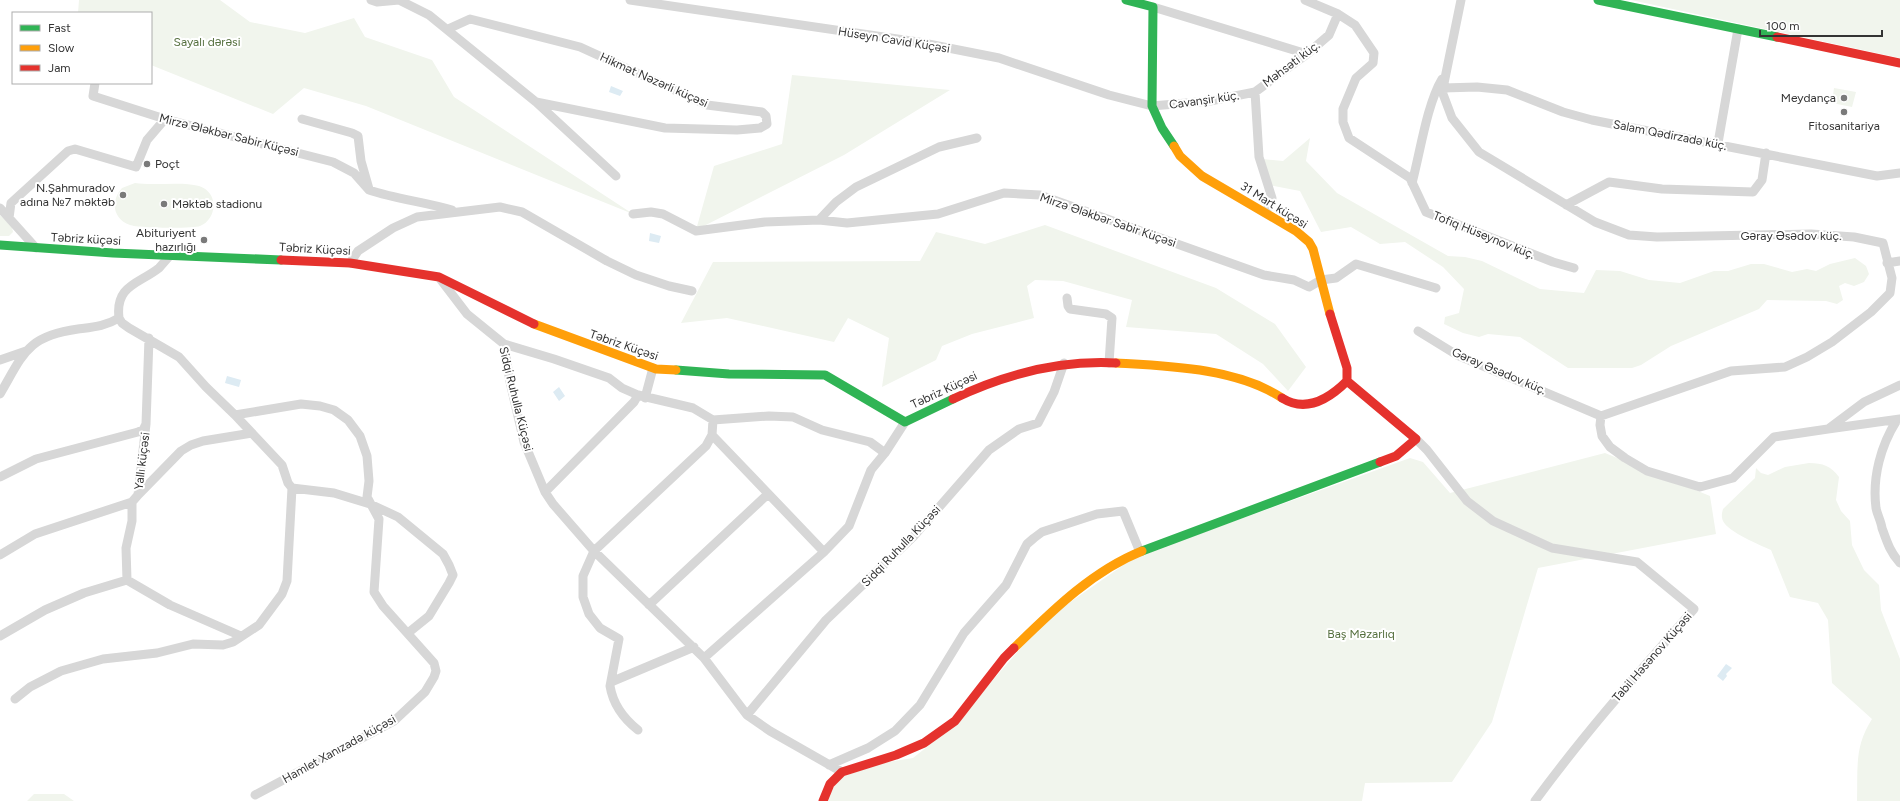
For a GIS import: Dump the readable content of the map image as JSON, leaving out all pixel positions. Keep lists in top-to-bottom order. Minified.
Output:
{"streets":{"street":["Hüseyn Cavid Küçəsi","Məhsəti küç.","Hikmət Nəzərli küçəsi","Cavanşir küç.","Mirzə Ələkbər Sabir Küçəsi","Salam Qədirzadə küç.","31 Mart küçəsi","Tofiq Hüseynov küç.","Gəray Əsədov küç.","Təbriz küçəsi","Təbriz Küçəsi","Sidqi Ruhulla Küçəsi","Yallı küçəsi","Tabil Həsənov Küçəsi","Hamlet Xanızadə küçəsi"]},"crossings":[["Hüseyn Cavid Küçəsi","Cavanşir küç."],["Hüseyn Cavid Küçəsi","31 Mart küçəsi"],["Məhsəti küç.","Cavanşir küç."],["Məhsəti küç.","Tofiq Hüseynov küç."],["Cavanşir küç.","31 Mart küçəsi"],["Mirzə Ələkbər Sabir Küçəsi","31 Mart küçəsi"],["Salam Qədirzadə küç.","Gəray Əsədov küç."],["31 Mart küçəsi","Təbriz Küçəsi"],["Təbriz küçəsi","Təbriz Küçəsi"],["Təbriz Küçəsi","Sidqi Ruhulla Küçəsi"]],"parks":["Sayalı dərəsi","Baş Məzarlıq"],"places":["Meydança","Fitosanitariya","Poçt","N.Şahmuradov adına №7 məktəb","Məktəb stadionu","Abituriyent hazırlığı"],"legend":["Fast","Slow","Jam"],"scale_bar":"100 m"}
